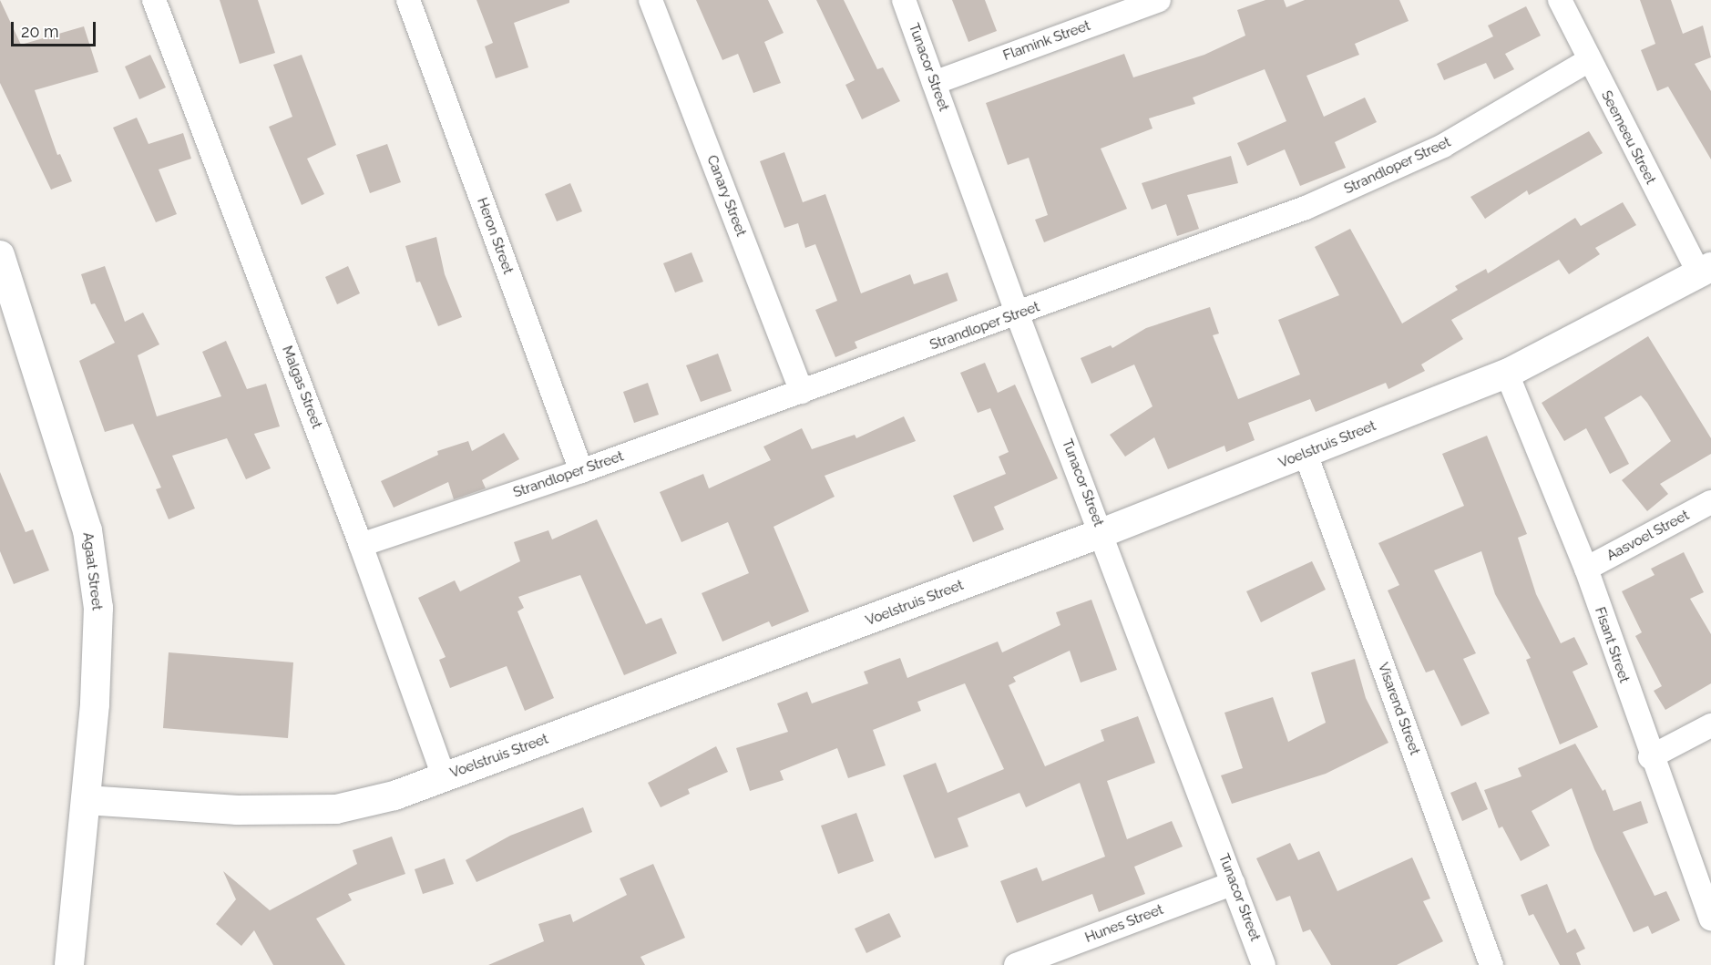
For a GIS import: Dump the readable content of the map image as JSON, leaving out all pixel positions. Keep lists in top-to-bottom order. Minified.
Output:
{"streets":{"street":["Flamink Street","Tunacor Street","Seemeeu Street","Strandloper Street","Canary Street","Heron Street","Malgas Street","Voelstruis Street","Aasvoel Street","Agaat Street","Fisant Street","Visarend Street","Hunes Street"]},"crossings":[["Flamink Street","Tunacor Street"],["Tunacor Street","Strandloper Street"],["Tunacor Street","Voelstruis Street"],["Tunacor Street","Hunes Street"],["Seemeeu Street","Strandloper Street"],["Seemeeu Street","Voelstruis Street"],["Strandloper Street","Canary Street"],["Strandloper Street","Heron Street"],["Strandloper Street","Malgas Street"],["Malgas Street","Voelstruis Street"],["Voelstruis Street","Agaat Street"],["Voelstruis Street","Fisant Street"],["Voelstruis Street","Visarend Street"],["Aasvoel Street","Fisant Street"]],"scale_bar":"20 m"}
